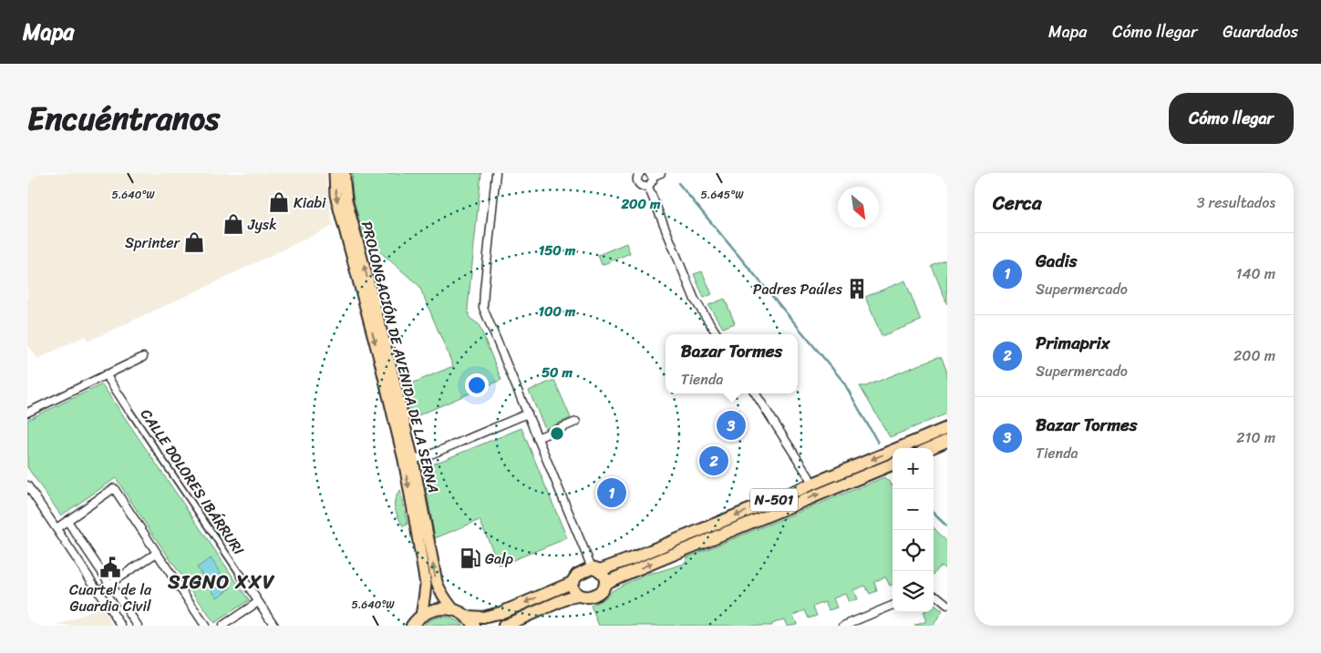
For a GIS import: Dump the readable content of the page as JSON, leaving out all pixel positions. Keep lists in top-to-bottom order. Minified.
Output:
{"streets":{"highway":["N-501"],"main road":["PROLONGACIÓN DE AVENIDA DE LA SERNA"],"street":["CALLE DOLORES IBÁRRURI"]},"crossings":[["PROLONGACIÓN DE AVENIDA DE LA SERNA","N-501"]],"districts":["SIGNO XXV"],"places":{"shop":["Kiabi","Jysk","Sprinter"],"building":["Padres Paúles"],"fuel station":["Galp"],"public building":["Cuartel de la Guardia Civil"]},"north":"bottom right","page":{"header":"Mapa","nav":["Mapa","Cómo llegar","Guardados"],"title":"Encuéntranos","buttons":"Cómo llegar","heading":["Cerca","3 resultados"],"list":[{"mark":"1","name":"Gadis","note":"Supermercado","value":"140 m"},{"mark":"2","name":"Primaprix","note":"Supermercado","value":"200 m"},{"mark":"3","name":"Bazar Tormes","note":"Tienda","value":"210 m"}],"popup":["Bazar Tormes","Tienda"],"pins":["3","2","1"],"map_buttons":["+","−"]},"coordinates":["5.640°W","5.645°W"],"rings":["200 m","150 m","100 m","50 m"]}
